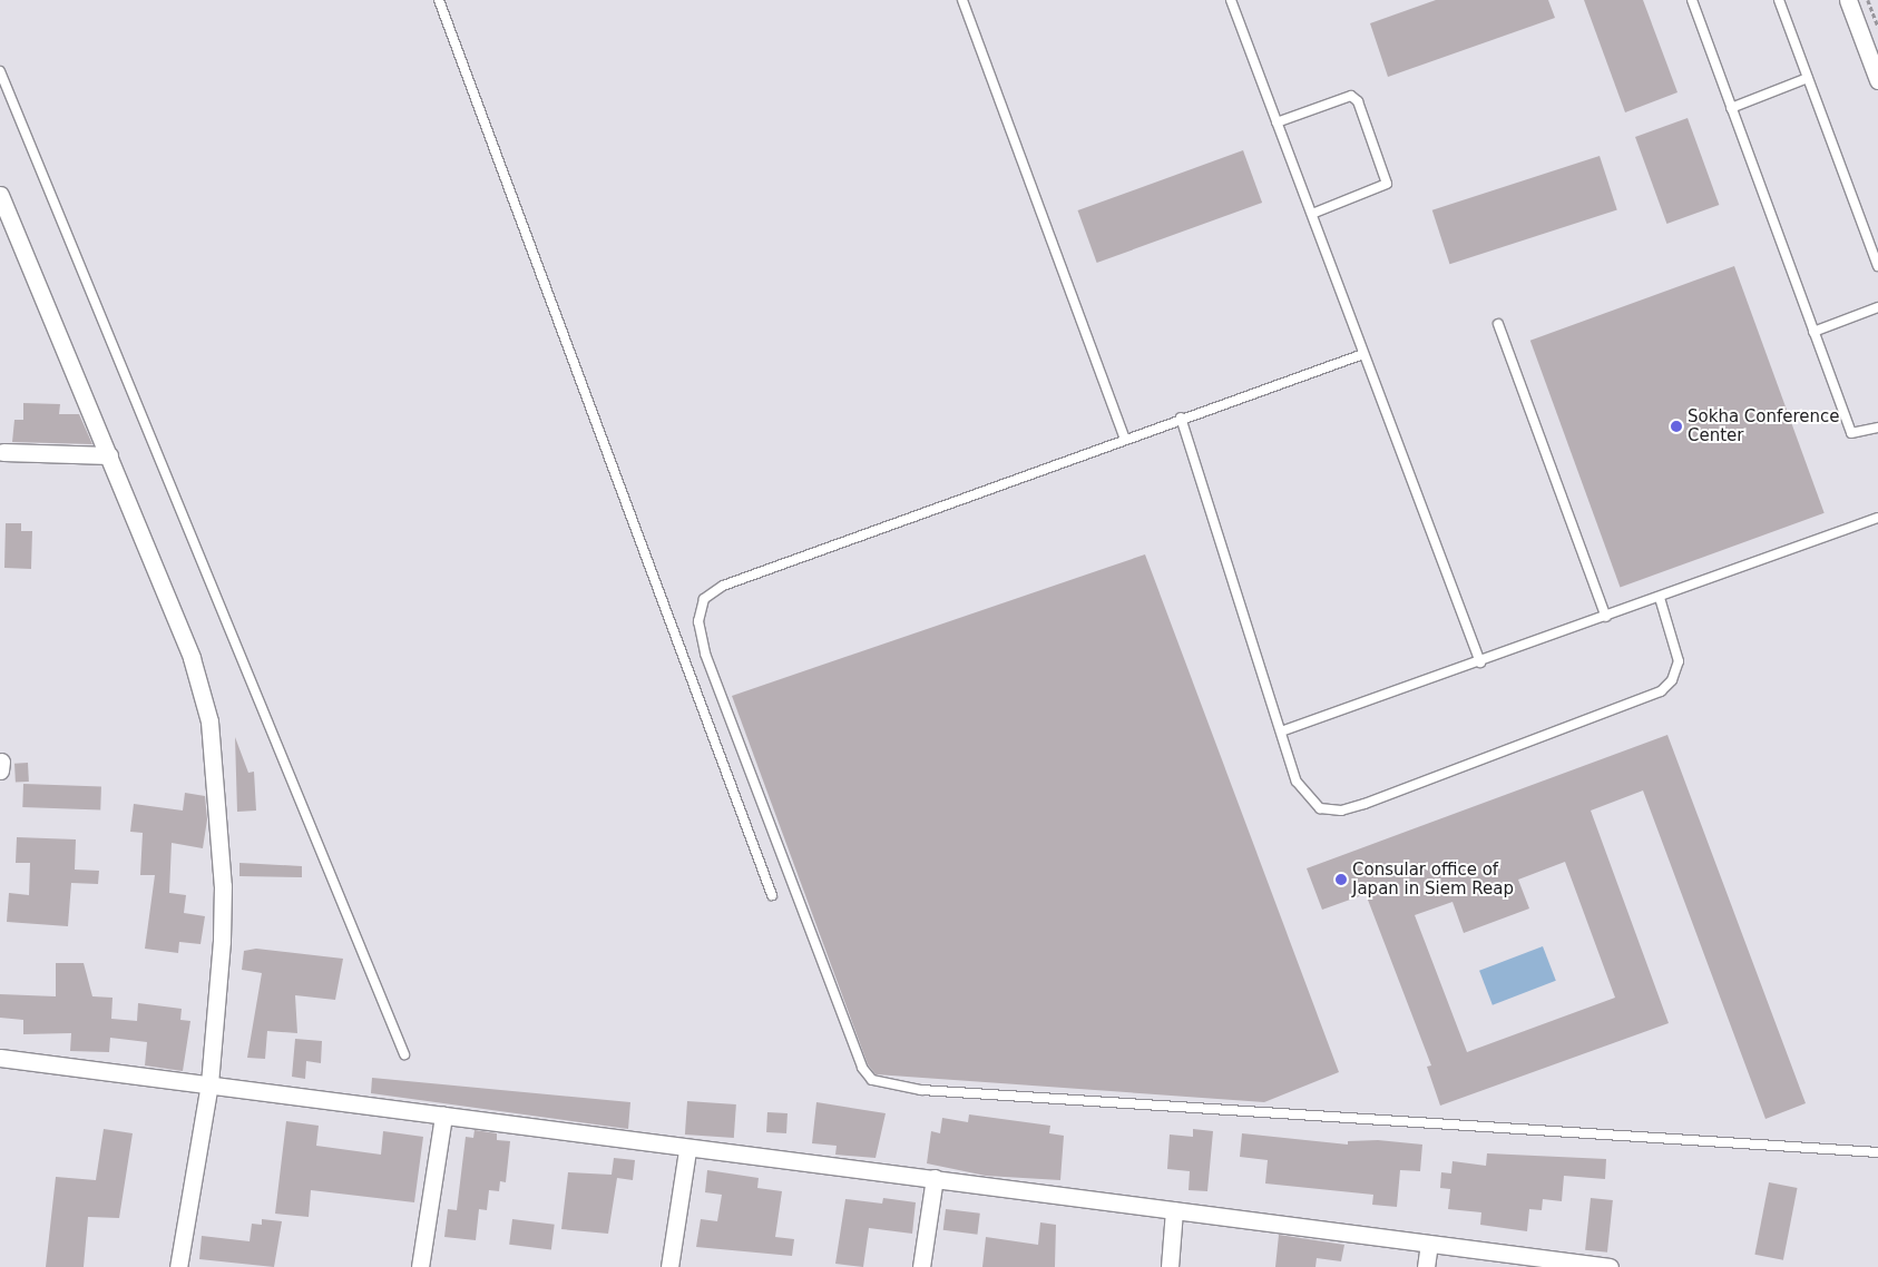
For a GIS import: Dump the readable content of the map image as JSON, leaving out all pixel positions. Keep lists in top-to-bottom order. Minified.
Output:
{"places":["Sokha Conference Center","Consular office of Japan in Siem Reap"]}
